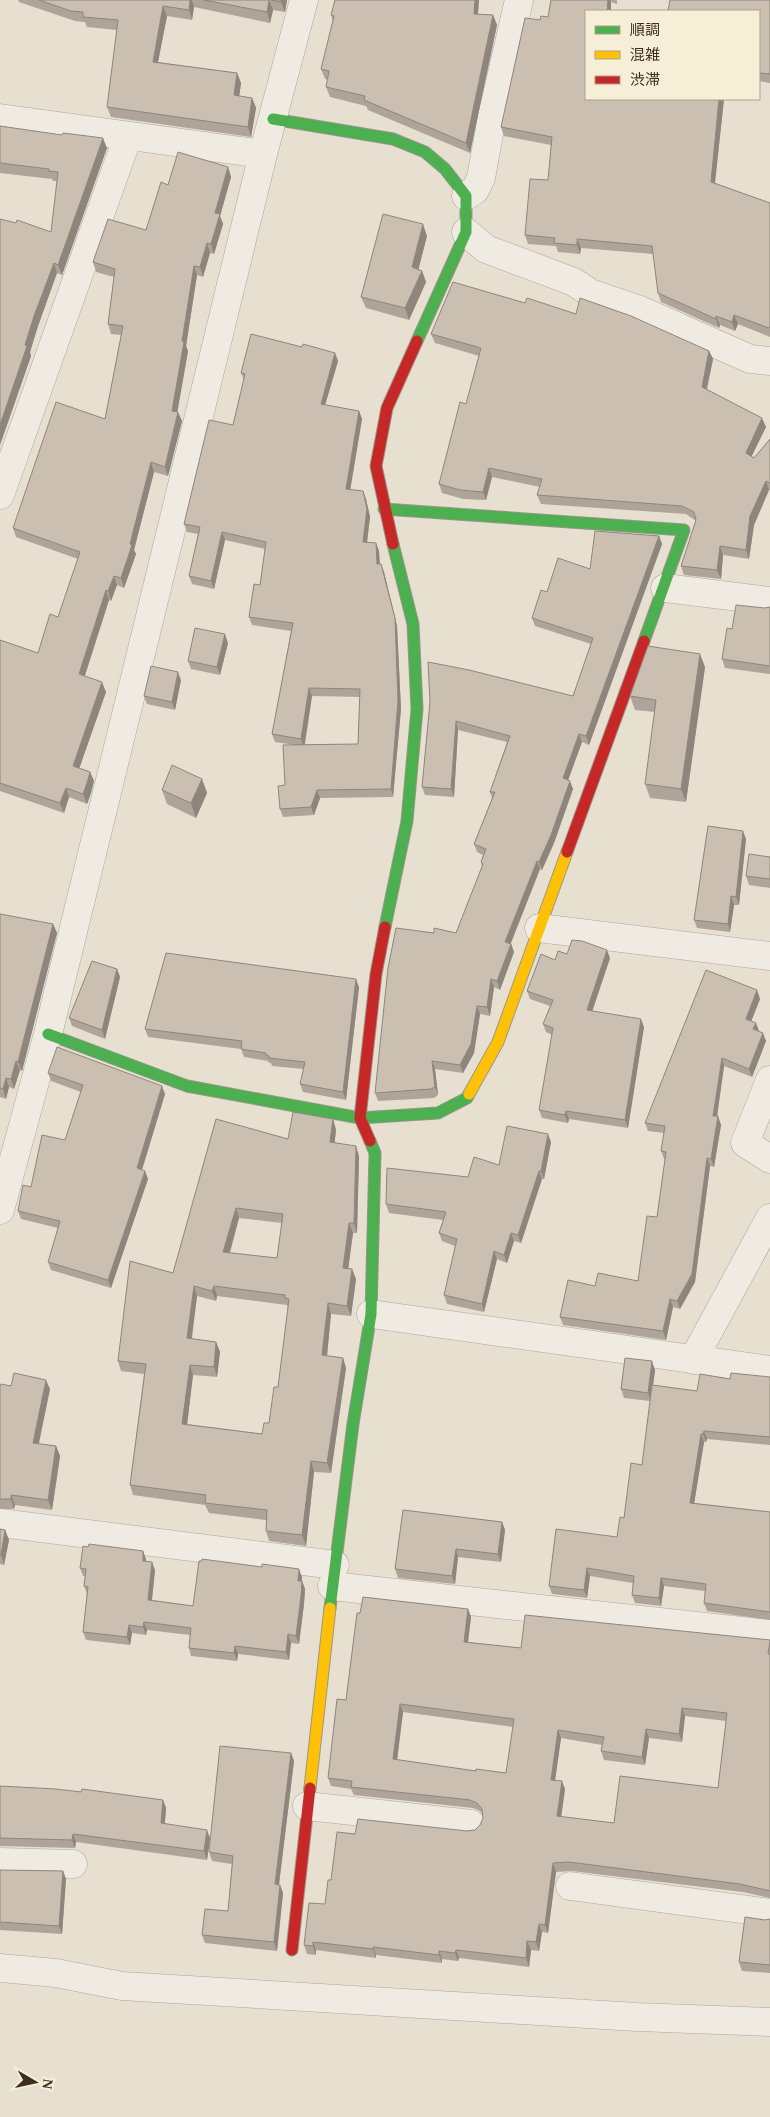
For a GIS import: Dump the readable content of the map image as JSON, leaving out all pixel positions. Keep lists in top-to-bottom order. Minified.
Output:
{"legend":["順調","混雑","渋滞"],"north":"right"}
